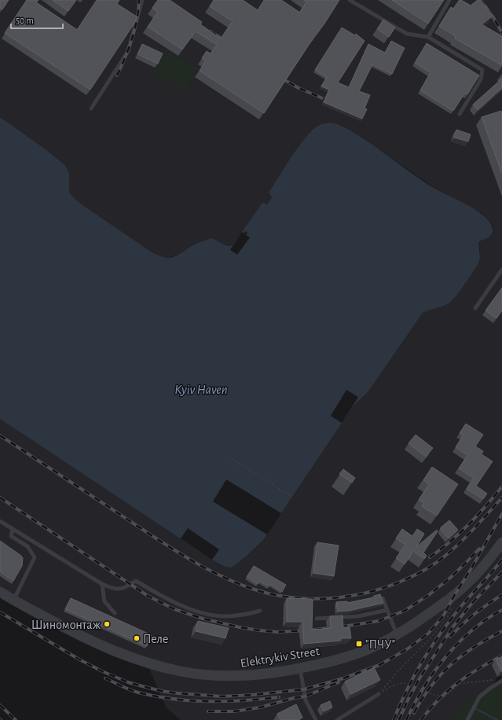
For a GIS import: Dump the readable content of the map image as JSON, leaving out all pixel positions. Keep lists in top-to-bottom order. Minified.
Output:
{"streets":{"street":["Elektrykiv Street"]},"water":["Kyiv Haven"],"places":{"other":["Шиномонтаж","Пеле"],"transit":["\"ПЧУ\""]},"scale_bar":"50 m"}
